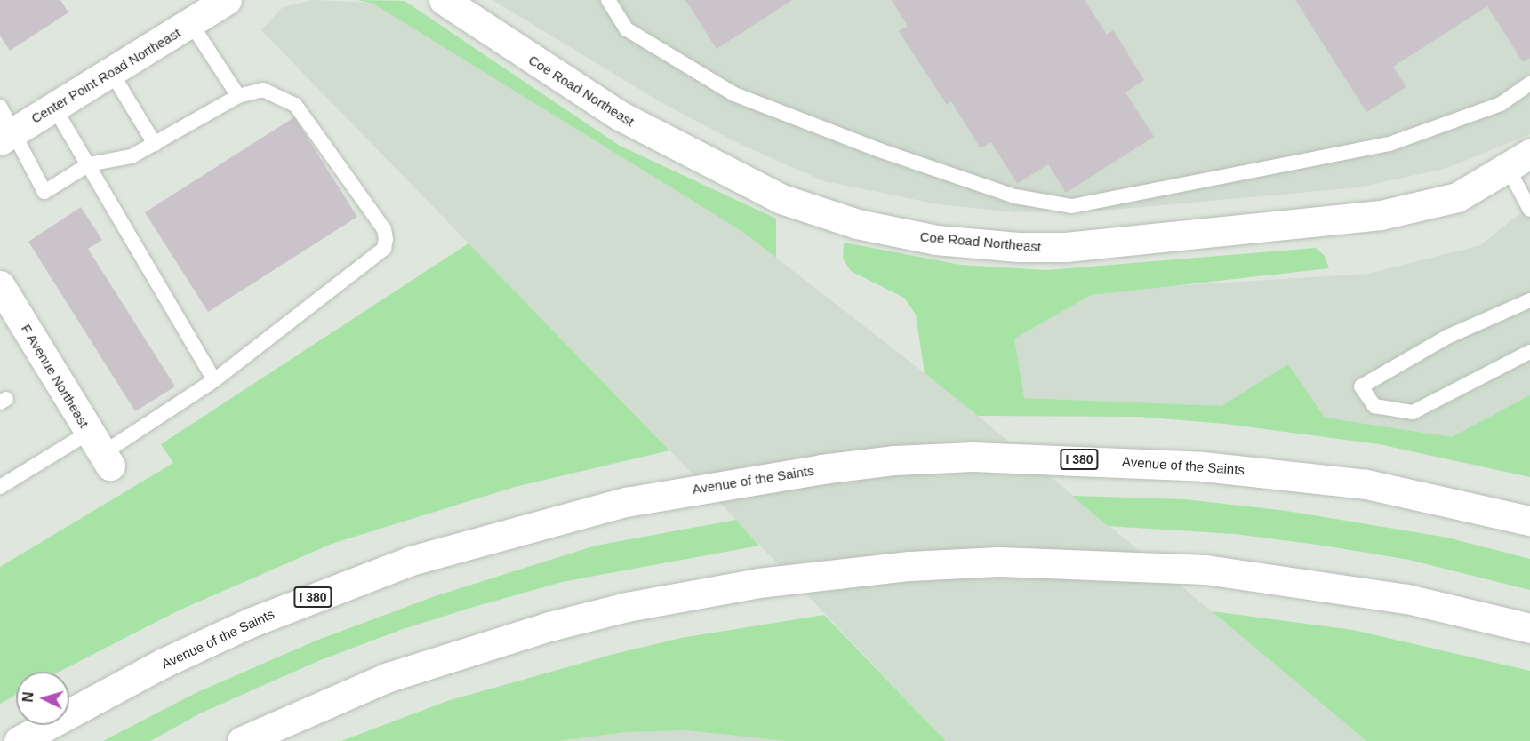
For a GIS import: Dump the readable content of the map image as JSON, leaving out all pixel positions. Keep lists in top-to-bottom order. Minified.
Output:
{"streets":{"main road":["Center Point Road Northeast","Coe Road Northeast","F Avenue Northeast","I 380","Avenue of the Saints"]},"north":"left"}
